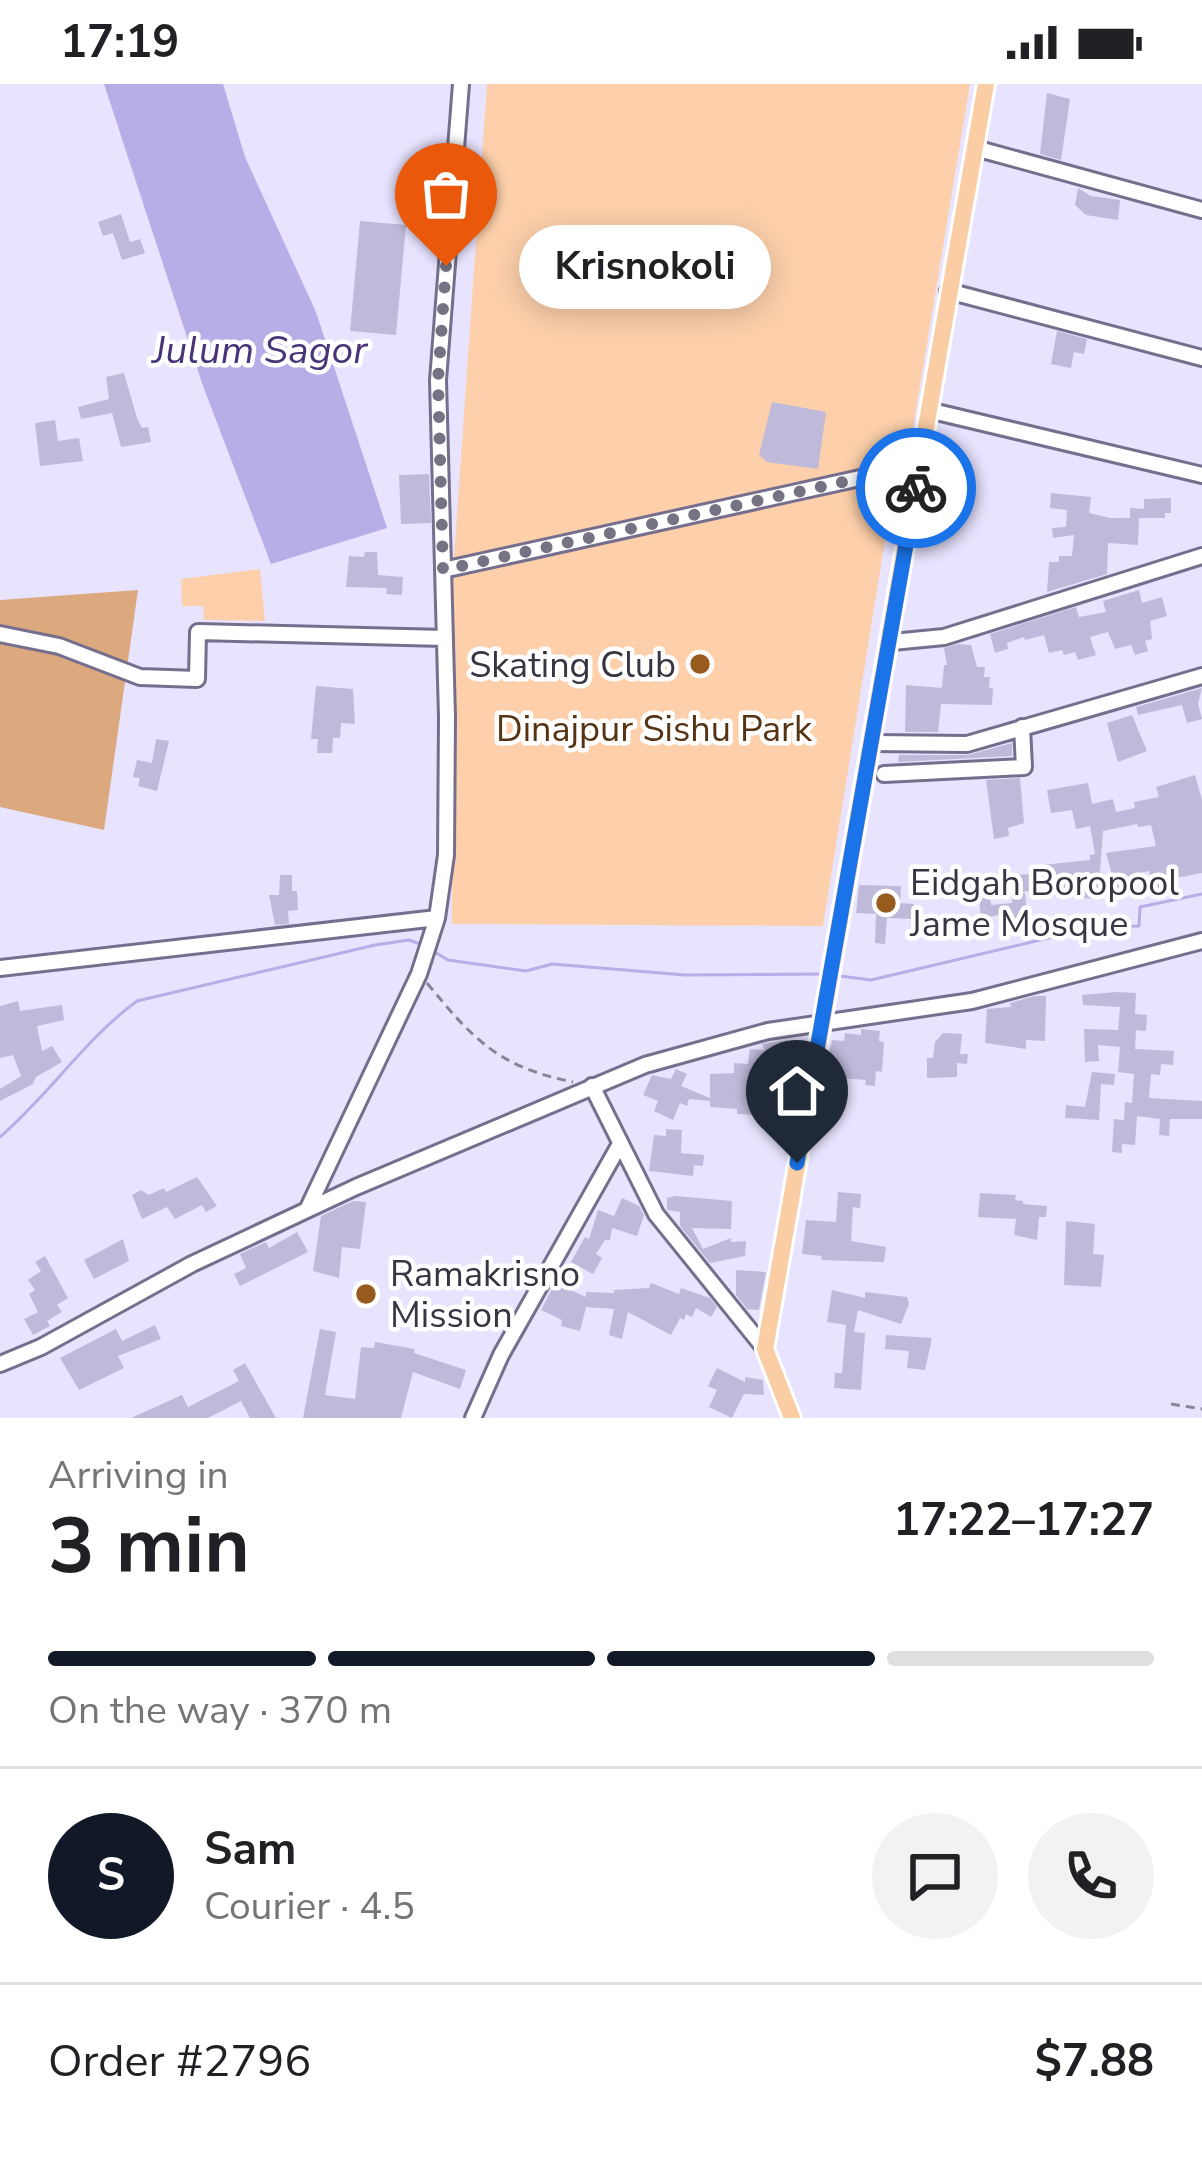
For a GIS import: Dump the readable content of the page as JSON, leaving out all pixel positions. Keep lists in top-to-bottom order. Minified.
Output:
{"water":["Julum Sagor"],"parks":["Dinajpur Sishu Park"],"places":["Krisnokoli","Skating Club","Eidgah Boropool Jame Mosque","Ramakrisno Mission"],"page":{"status":"17:19","bubble":"Krisnokoli","heading":["3 min","Arriving in","17:22–17:27"],"panel":["Sam","Courier · 4.5","Order #2796","$7.88"],"bar":"On the way · 370 m","round":"S"}}
